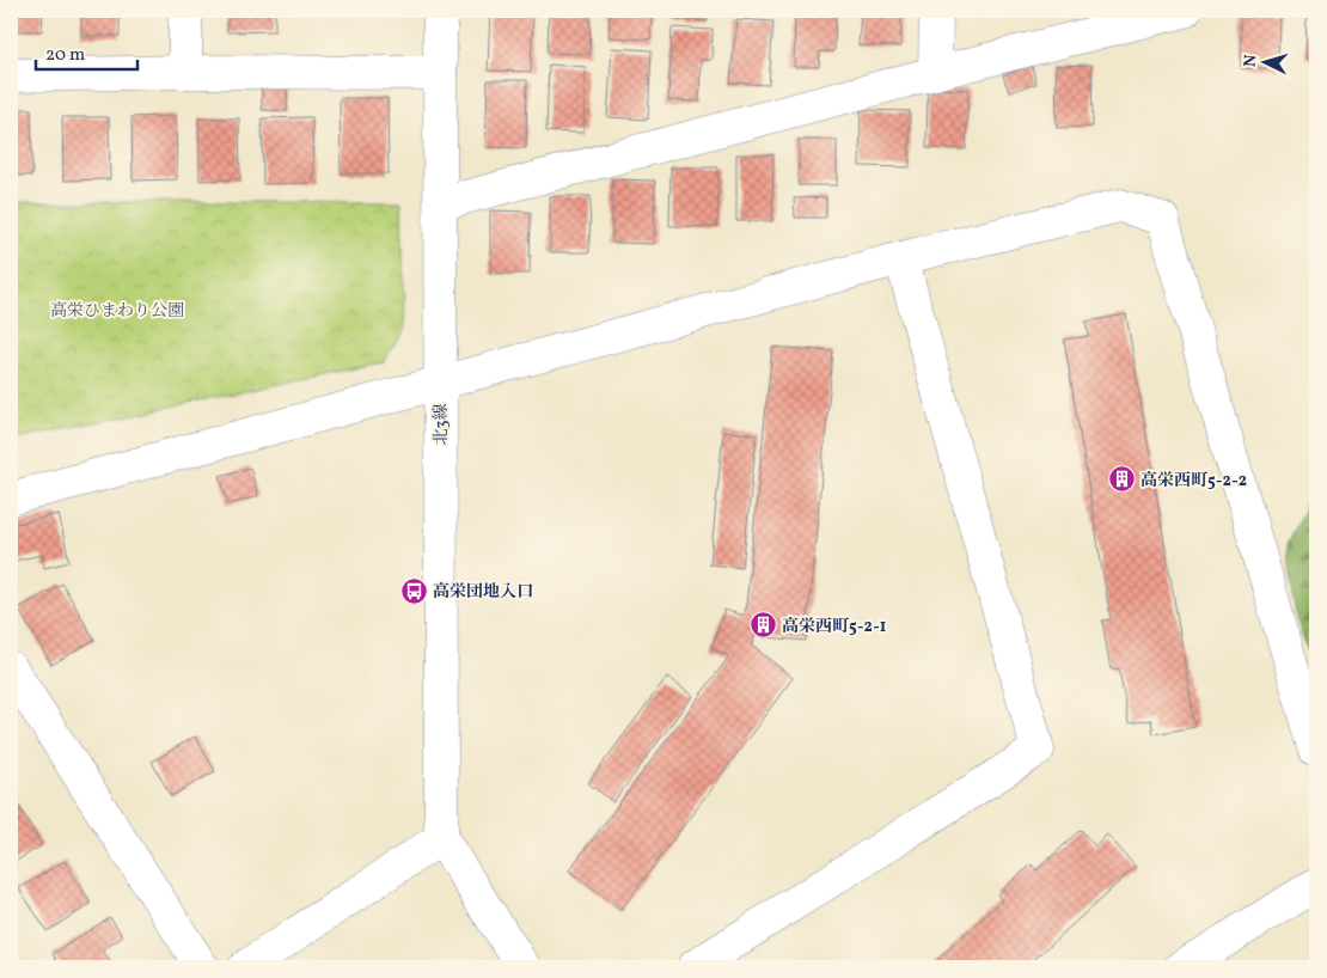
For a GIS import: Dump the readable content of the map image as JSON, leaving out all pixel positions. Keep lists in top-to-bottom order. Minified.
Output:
{"streets":{"street":["北3線"]},"parks":["高栄ひまわり公園"],"places":{"building":["高栄西町5-2-2","高栄西町5-2-1"],"bus stop":["高栄団地入口"]},"scale_bar":"20 m","north":"left"}
